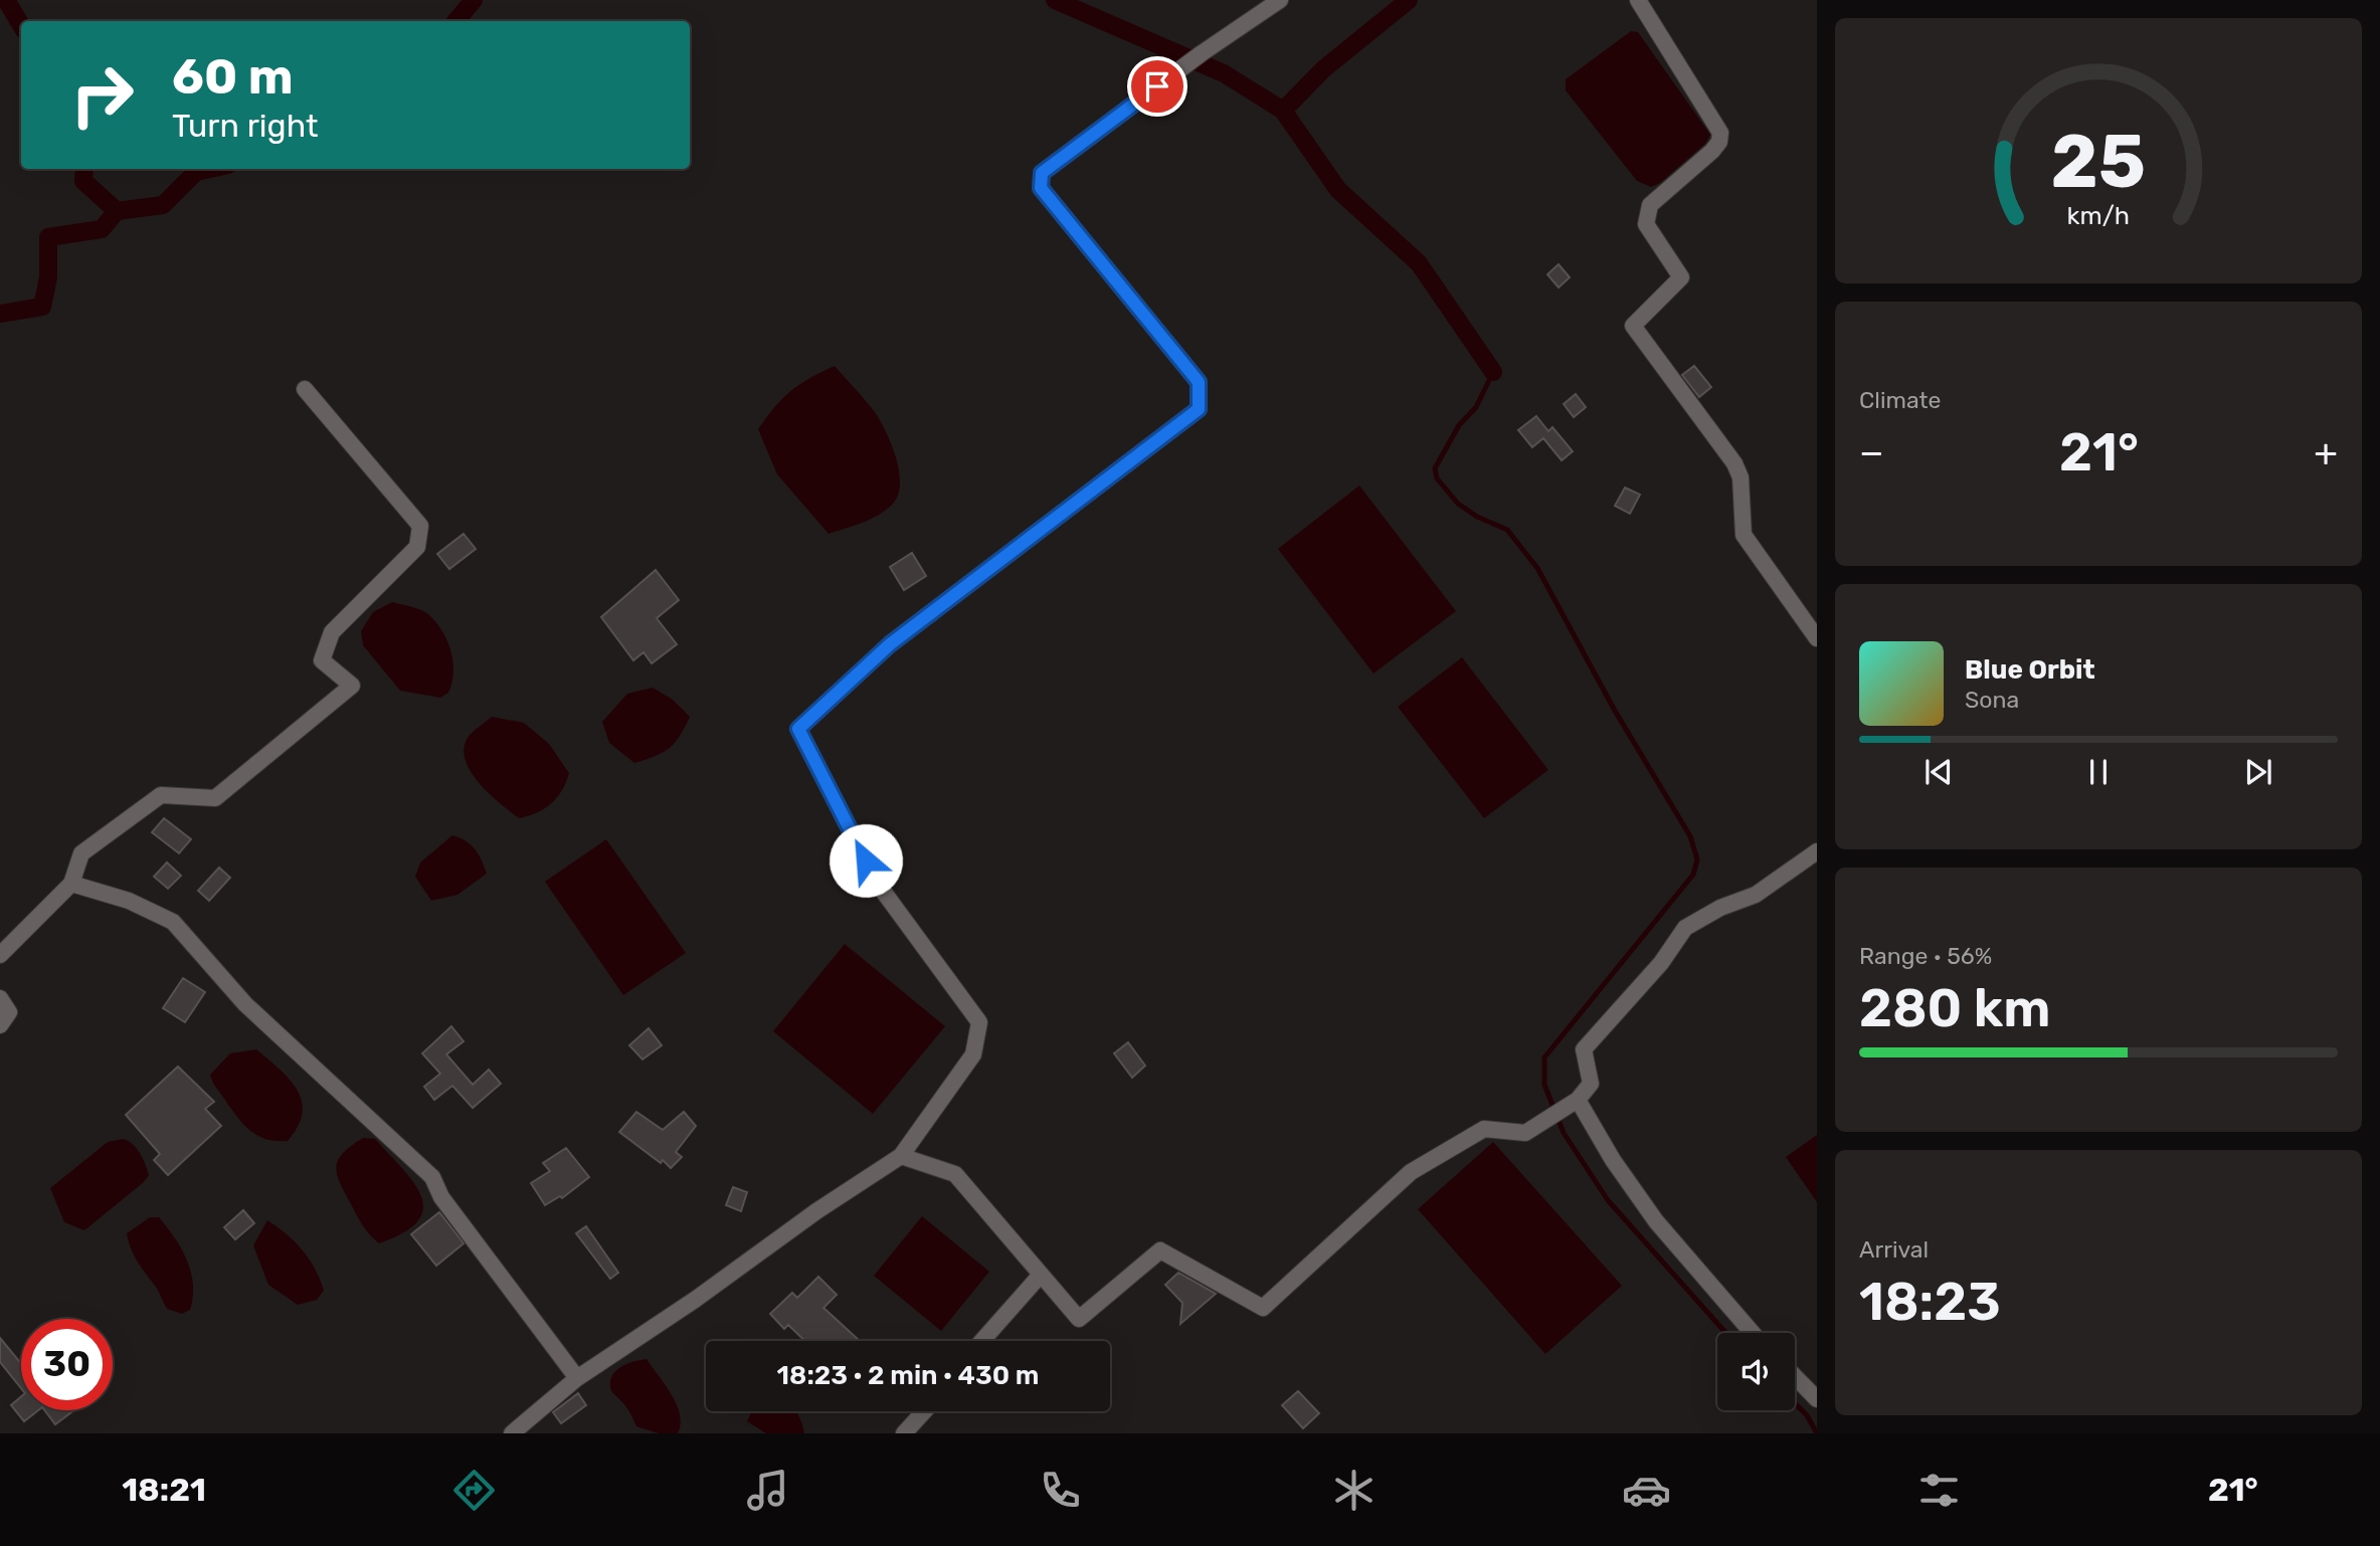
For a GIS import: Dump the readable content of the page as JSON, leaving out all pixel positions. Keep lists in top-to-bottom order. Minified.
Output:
{"page":{"turn":["60 m","Turn right"],"tile":["Climate",["Range · 56%","280 km"],["Arrival","18:23"]],"heat":["−","21°","+"],"song":["Blue Orbit","Sona"],"limit":"30","trip":"18:23 · 2 min · 430 m","tabs":["18:21","21°"],"gauge":["25","km/h"]}}
